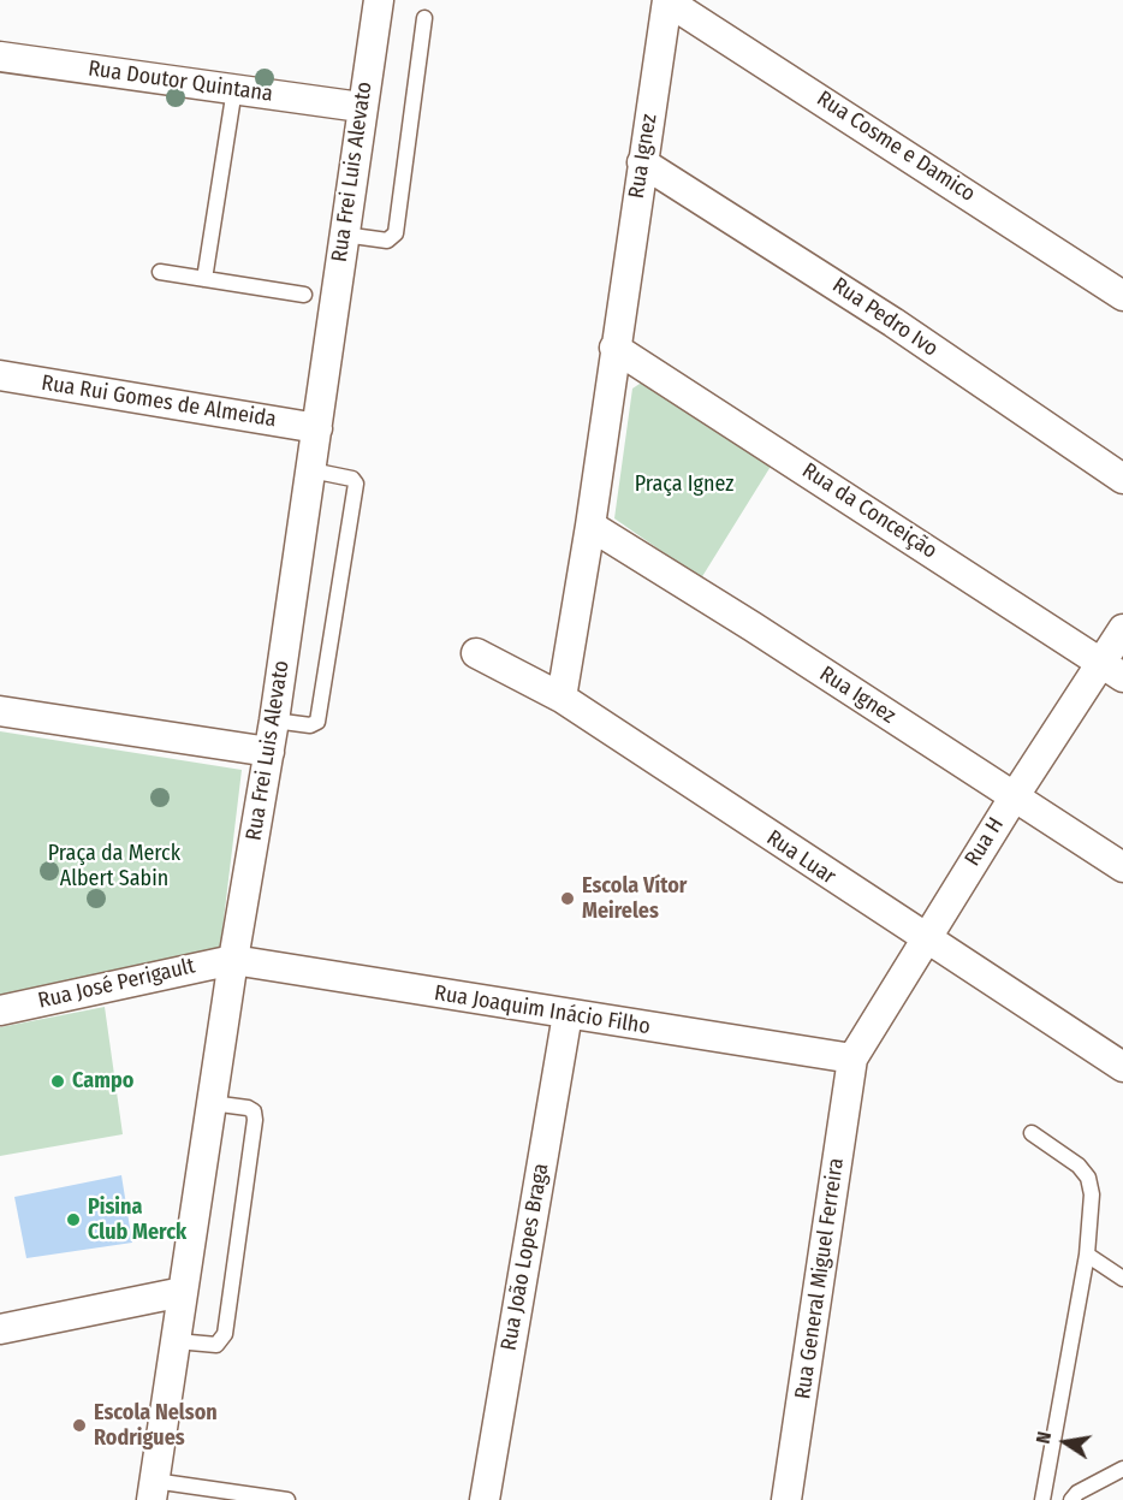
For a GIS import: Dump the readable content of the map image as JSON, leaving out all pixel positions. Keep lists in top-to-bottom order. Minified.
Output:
{"streets":{"street":["Rua Doutor Quintana","Rua Cosme e Damico","Rua Ignez","Rua Frei Luis Alevato","Rua Pedro Ivo","Rua Rui Gomes de Almeida","Rua da Conceição","Rua H","Rua Luar","Rua José Perigault","Rua Joaquim Inácio Filho","Rua João Lopes Braga","Rua General Miguel Ferreira"]},"crossings":[["Rua Doutor Quintana","Rua Frei Luis Alevato"],["Rua Cosme e Damico","Rua Ignez"],["Rua Ignez","Rua Pedro Ivo"],["Rua Ignez","Rua da Conceição"],["Rua Ignez","Rua H"],["Rua Ignez","Rua Luar"],["Rua Frei Luis Alevato","Rua Rui Gomes de Almeida"],["Rua Frei Luis Alevato","Rua José Perigault"],["Rua Frei Luis Alevato","Rua Joaquim Inácio Filho"],["Rua da Conceição","Rua H"],["Rua H","Rua Luar"],["Rua H","Rua Joaquim Inácio Filho"],["Rua H","Rua General Miguel Ferreira"],["Rua José Perigault","Rua Joaquim Inácio Filho"],["Rua Joaquim Inácio Filho","Rua João Lopes Braga"],["Rua Joaquim Inácio Filho","Rua General Miguel Ferreira"]],"parks":["Praça Ignez","Praça da Merck Albert Sabin"],"places":["Escola Vítor Meireles","Campo","Pisina Club Merck","Escola Nelson Rodrigues"],"north":"left"}
